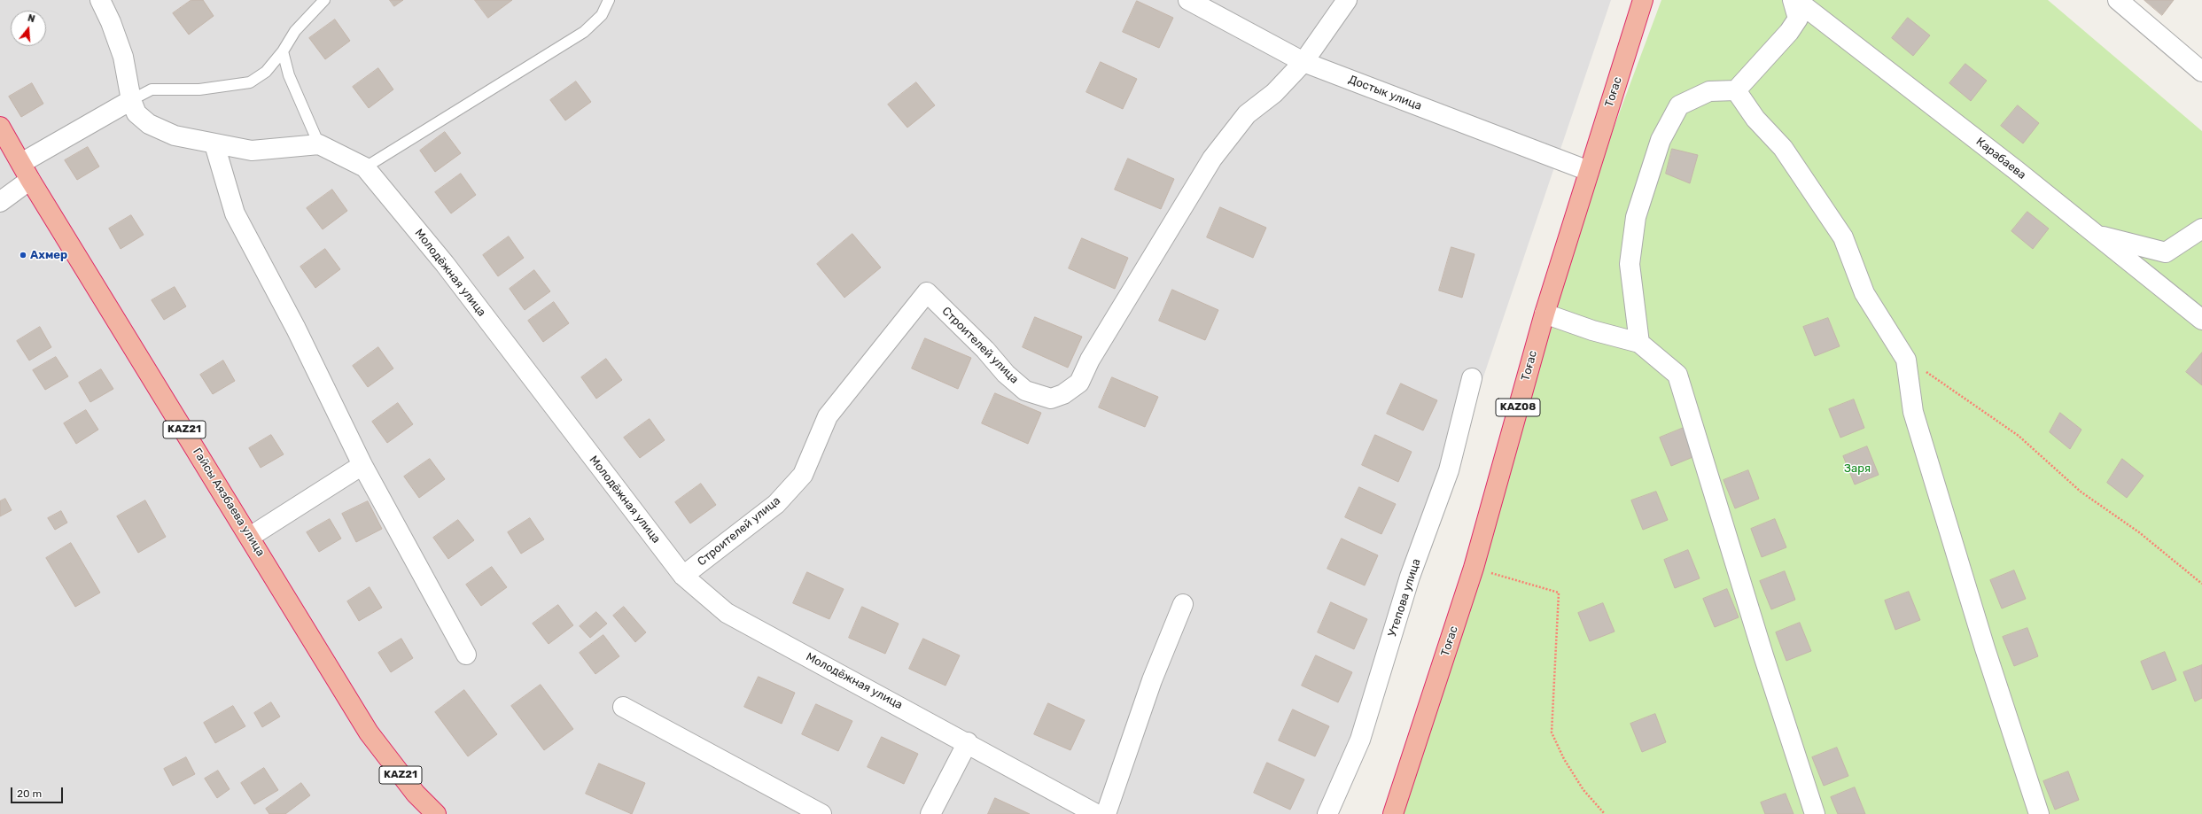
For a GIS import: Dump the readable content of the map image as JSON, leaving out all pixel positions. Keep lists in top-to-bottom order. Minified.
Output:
{"streets":{"highway":["Тоғас","KAZ08","KAZ21","Гайсы Аязбаева улица"],"street":["Достык улица","Карабаева","Молодёжная улица","Строителей улица","Утепова улица"]},"crossings":[["Тоғас","Достык улица"],["Достык улица","Строителей улица"],["Молодёжная улица","Строителей улица"]],"parks":["Заря"],"places":["Ахмер"],"scale_bar":"20 m","north":"top"}
